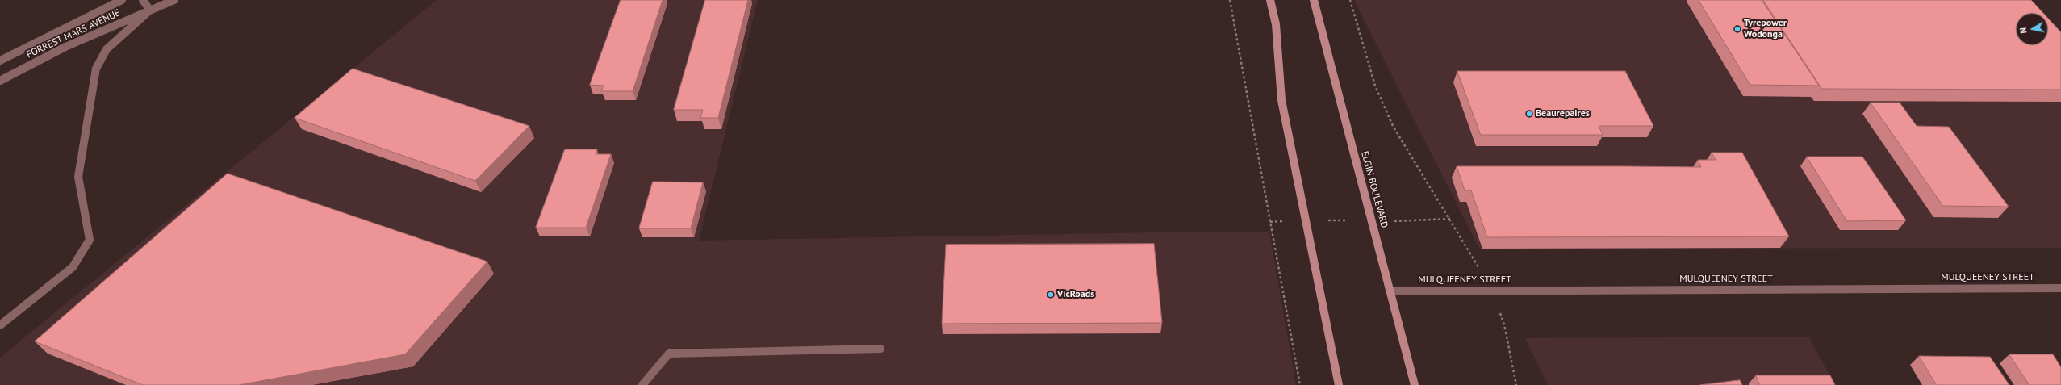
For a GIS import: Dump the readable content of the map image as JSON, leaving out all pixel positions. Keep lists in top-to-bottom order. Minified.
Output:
{"streets":{"main road":["ELGIN BOULEVARD"],"street":["FORREST MARS AVENUE","MULQUEENEY STREET"]},"crossings":[["ELGIN BOULEVARD","MULQUEENEY STREET"]],"places":["Tyrepower Wodonga","Beaurepaires","VicRoads"],"north":"left"}
